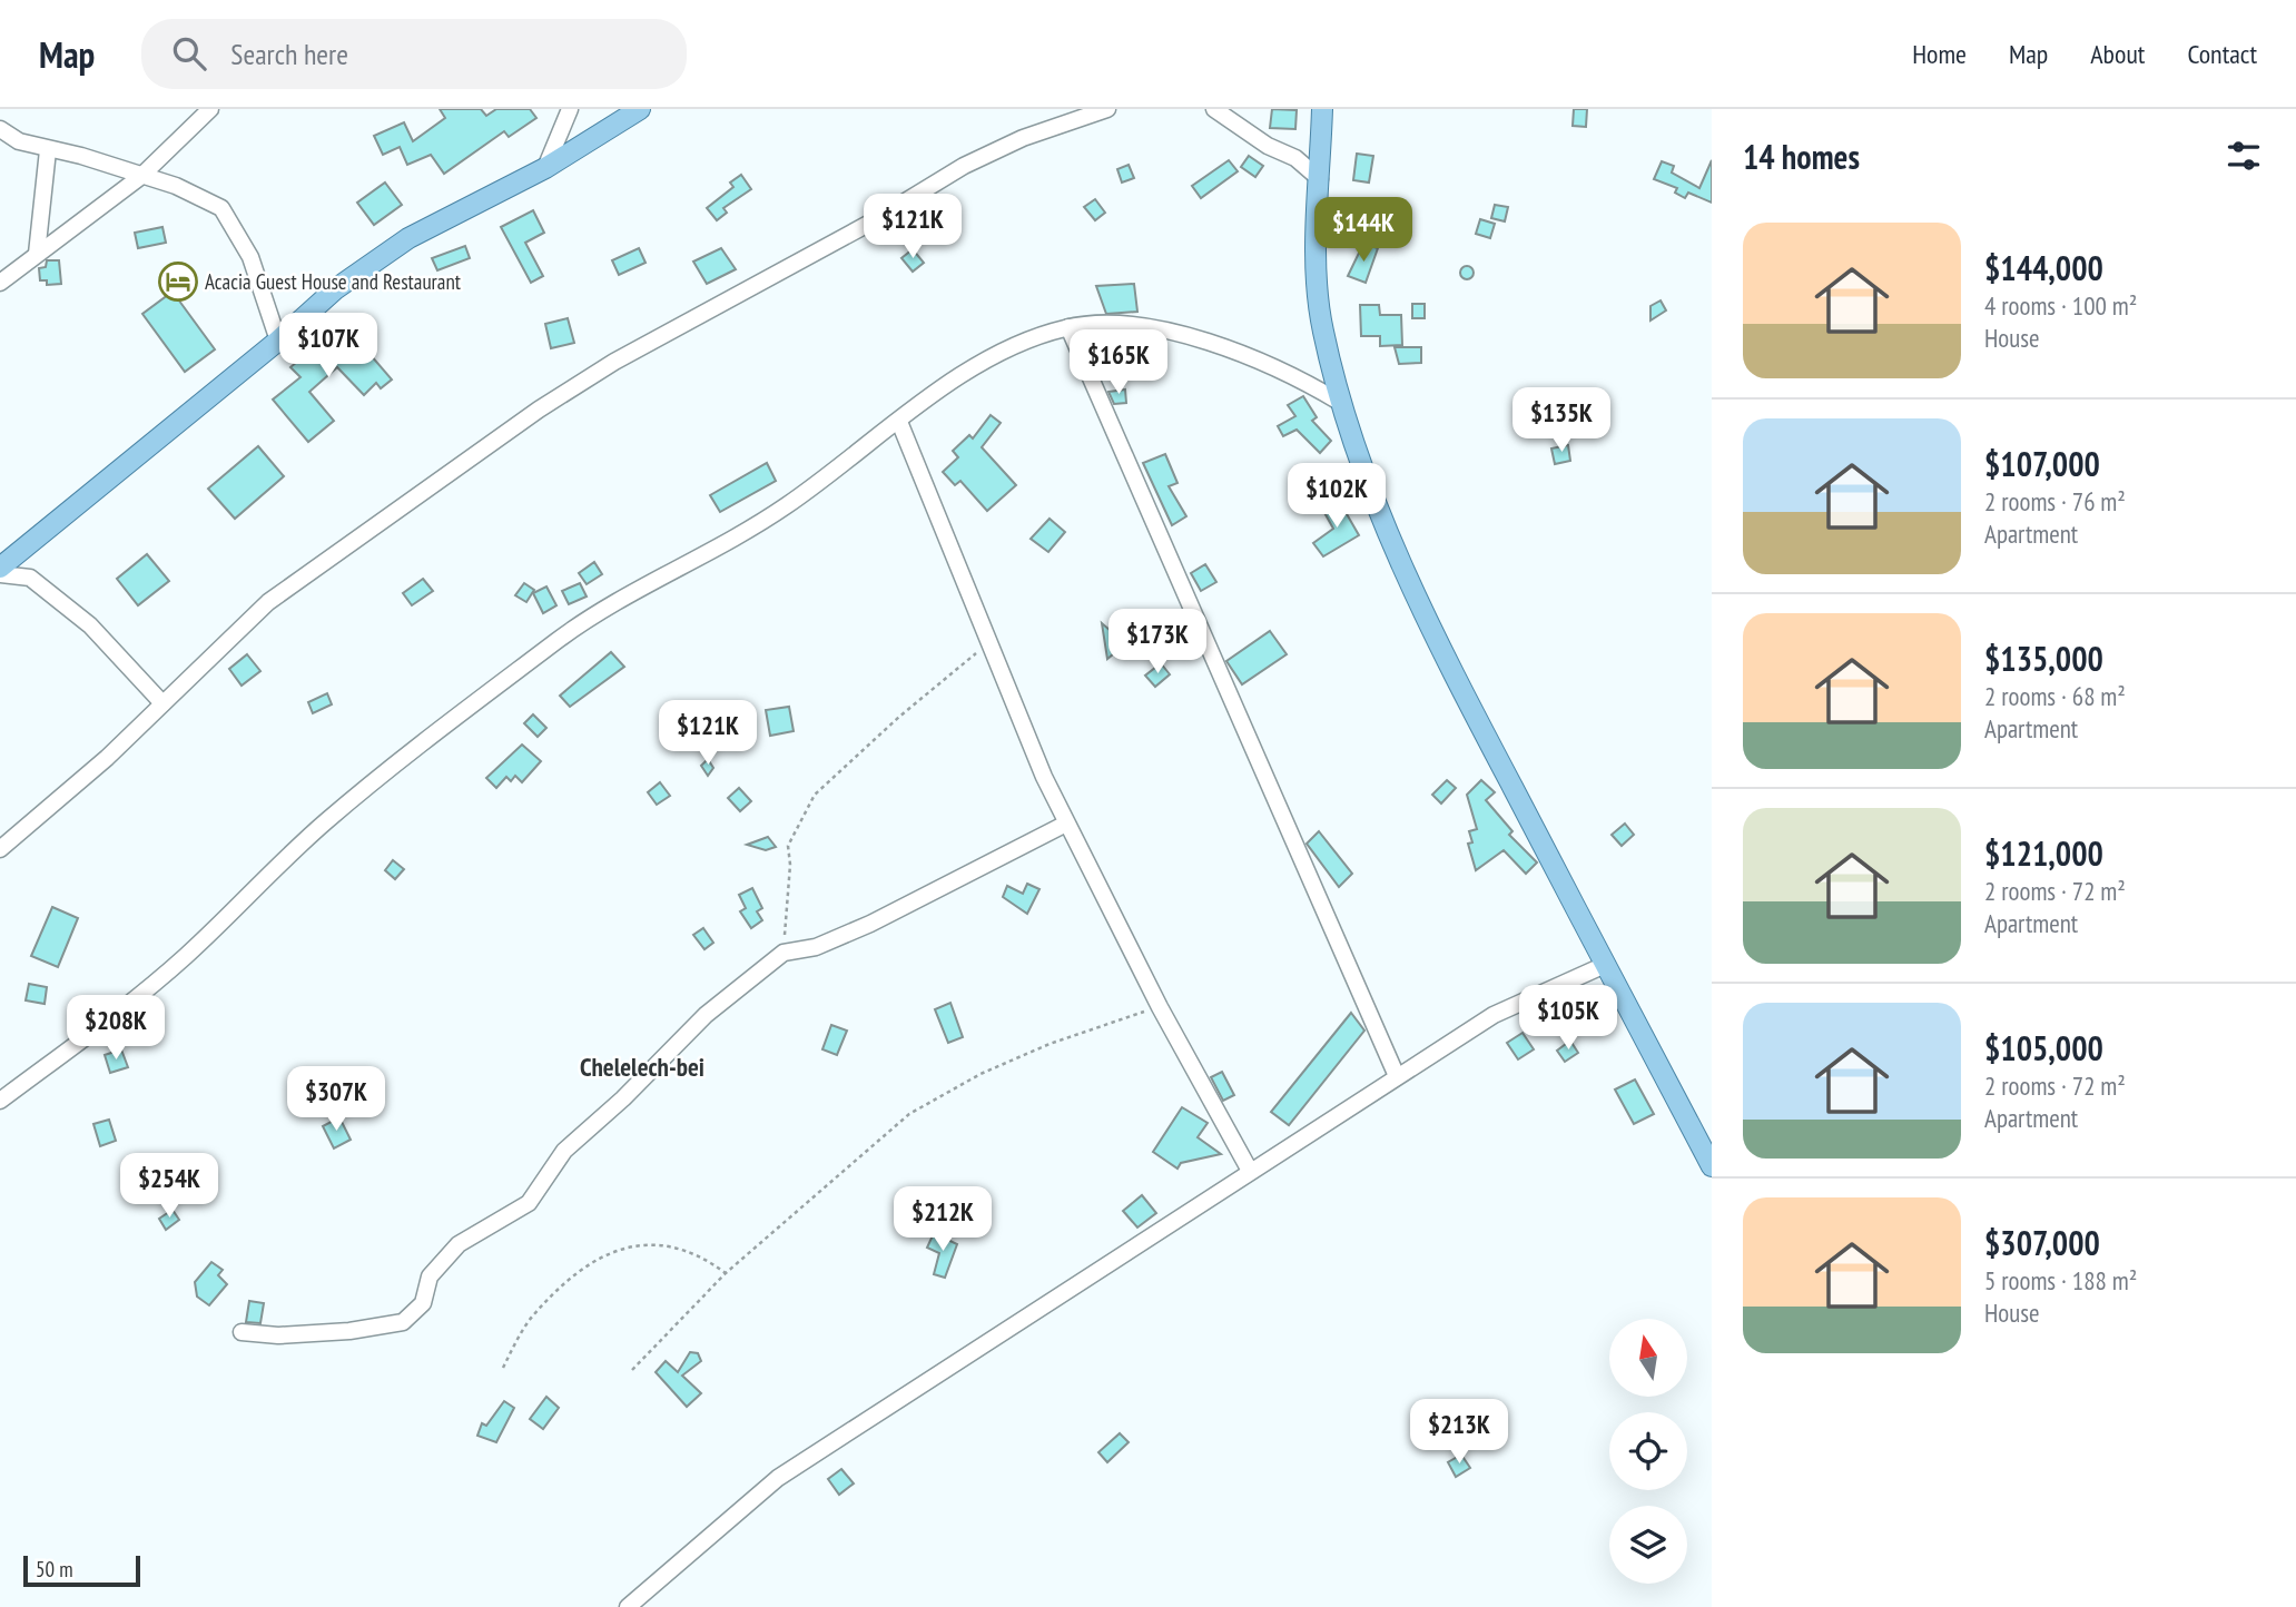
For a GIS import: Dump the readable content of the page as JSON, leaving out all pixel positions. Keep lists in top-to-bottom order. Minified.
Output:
{"districts":["Chelelech-bei"],"places":{"hotel":["Acacia Guest House and Restaurant"]},"scale_bar":"50 m","north":"top","page":{"header":"Map","search":"Search here","nav":["Home","Map","About","Contact"],"heading":"14 homes","price":["$121K","$144K","$107K","$165K","$135K","$102K","$173K","$121K","$105K","$208K","$307K","$254K","$212K","$213K"],"list":[{"name":"$144,000","note":"4 rooms · 100 m² · House"},{"name":"$107,000","note":"2 rooms · 76 m² · Apartment"},{"name":"$135,000","note":"2 rooms · 68 m² · Apartment"},{"name":"$121,000","note":"2 rooms · 72 m² · Apartment"},{"name":"$105,000","note":"2 rooms · 72 m² · Apartment"},{"name":"$307,000","note":"5 rooms · 188 m² · House"}],"scale":"50 m"}}
